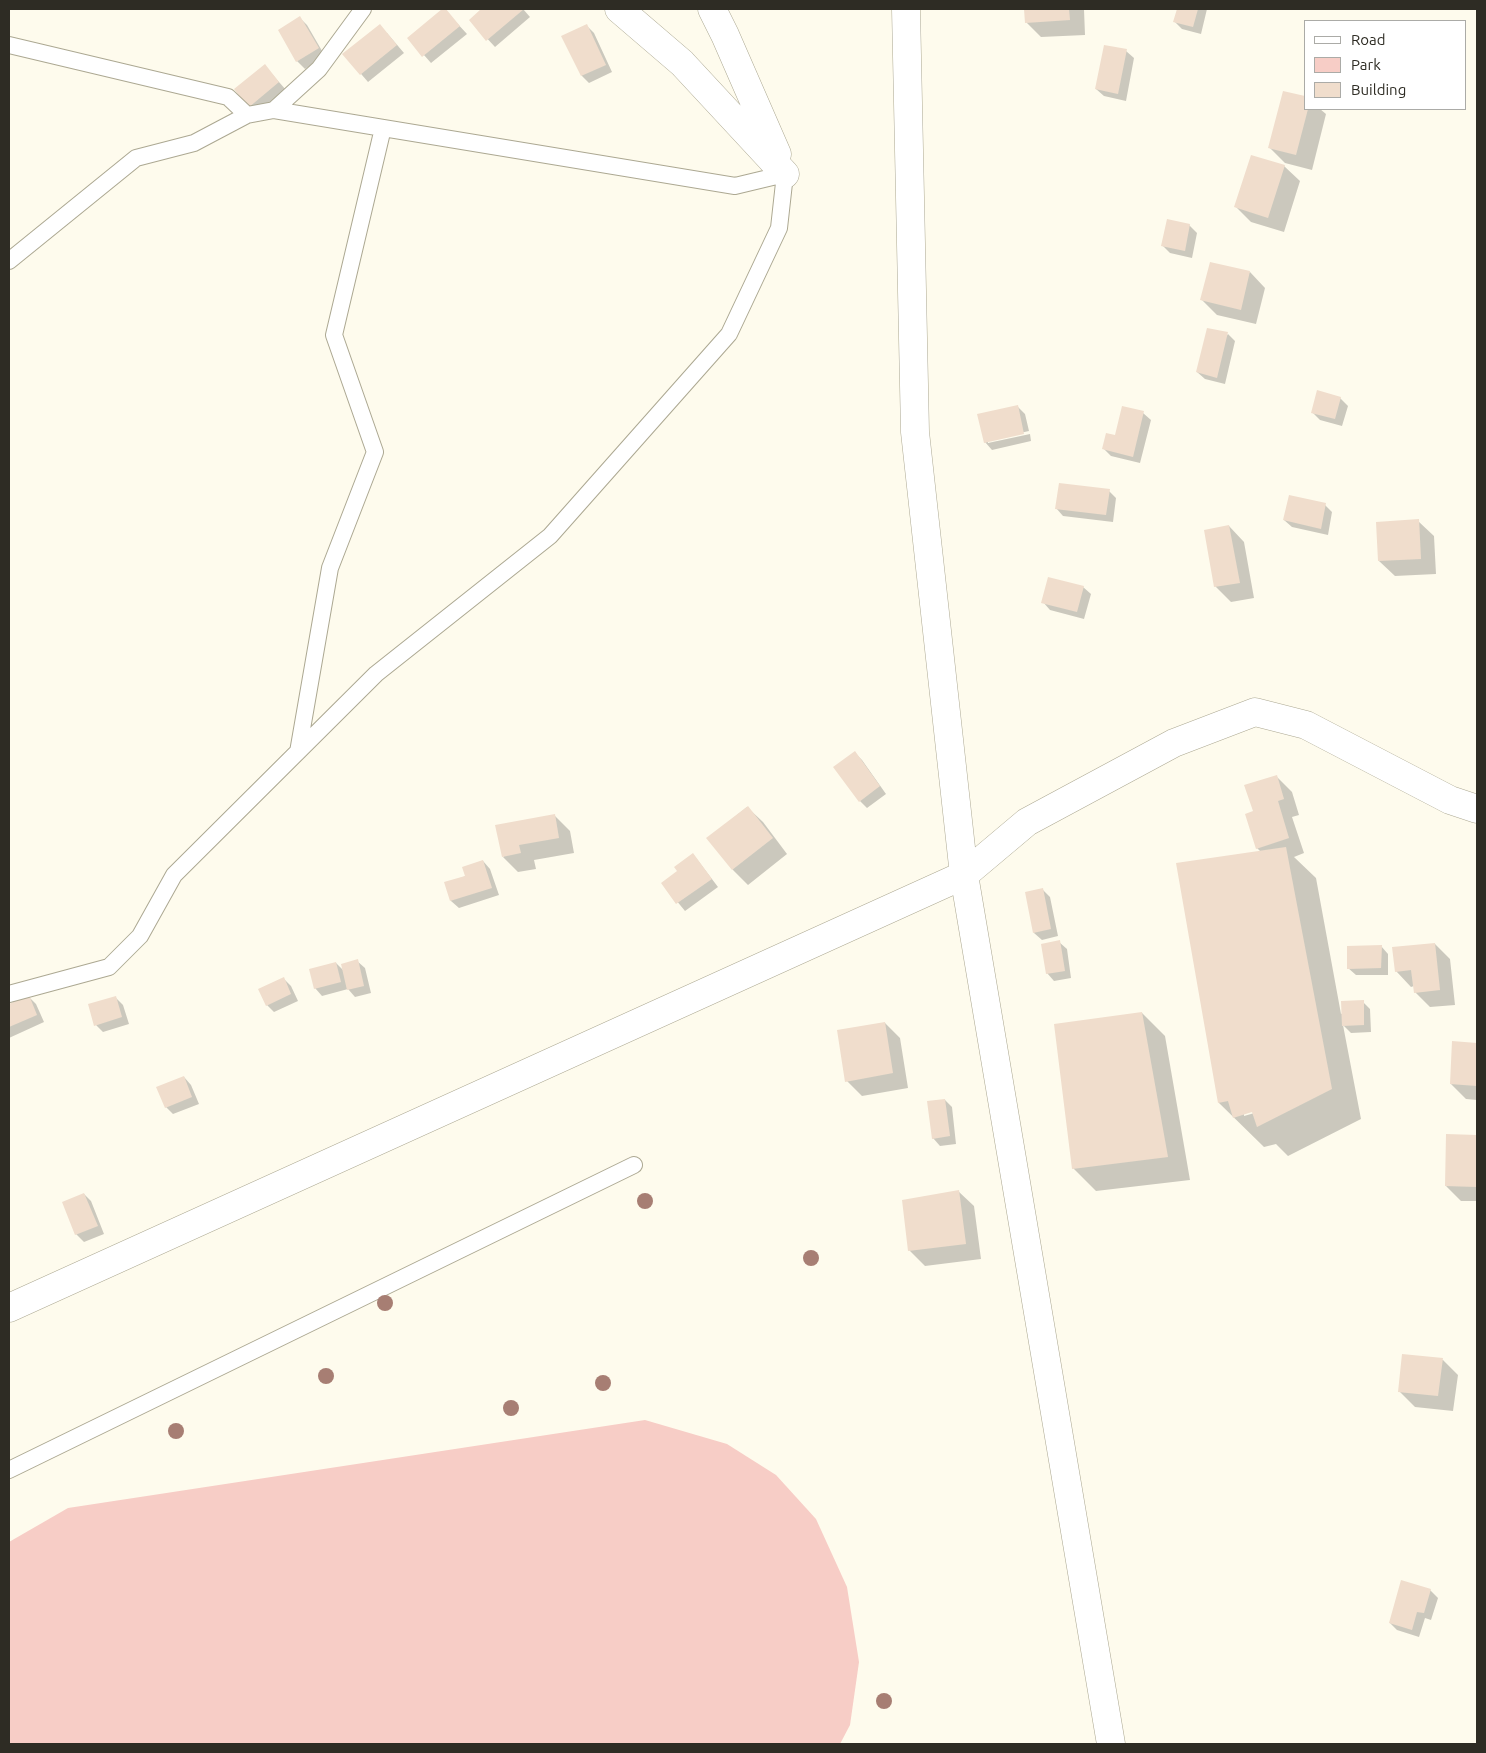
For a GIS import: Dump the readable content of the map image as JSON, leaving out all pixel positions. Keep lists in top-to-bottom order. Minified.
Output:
{"legend":["Road","Park","Building"]}
